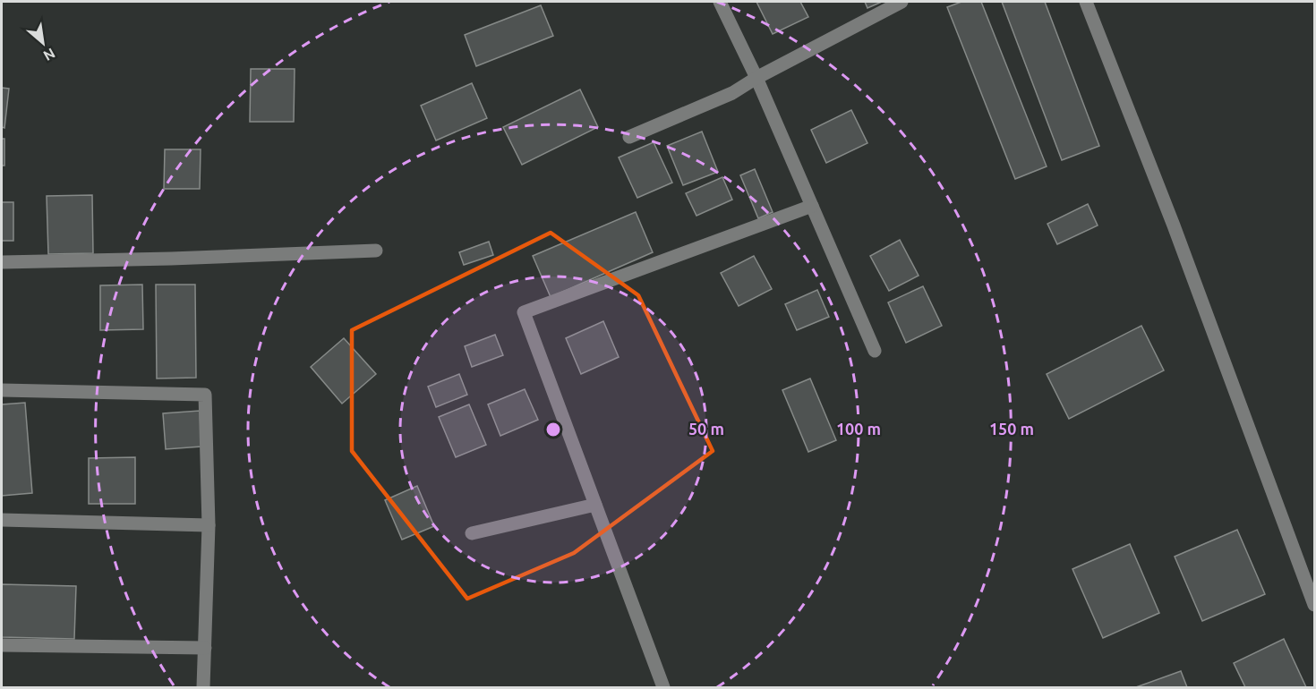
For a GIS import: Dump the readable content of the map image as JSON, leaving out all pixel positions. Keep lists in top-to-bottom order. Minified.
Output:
{"north":"bottom right","rings":["50 m","100 m","150 m"]}
